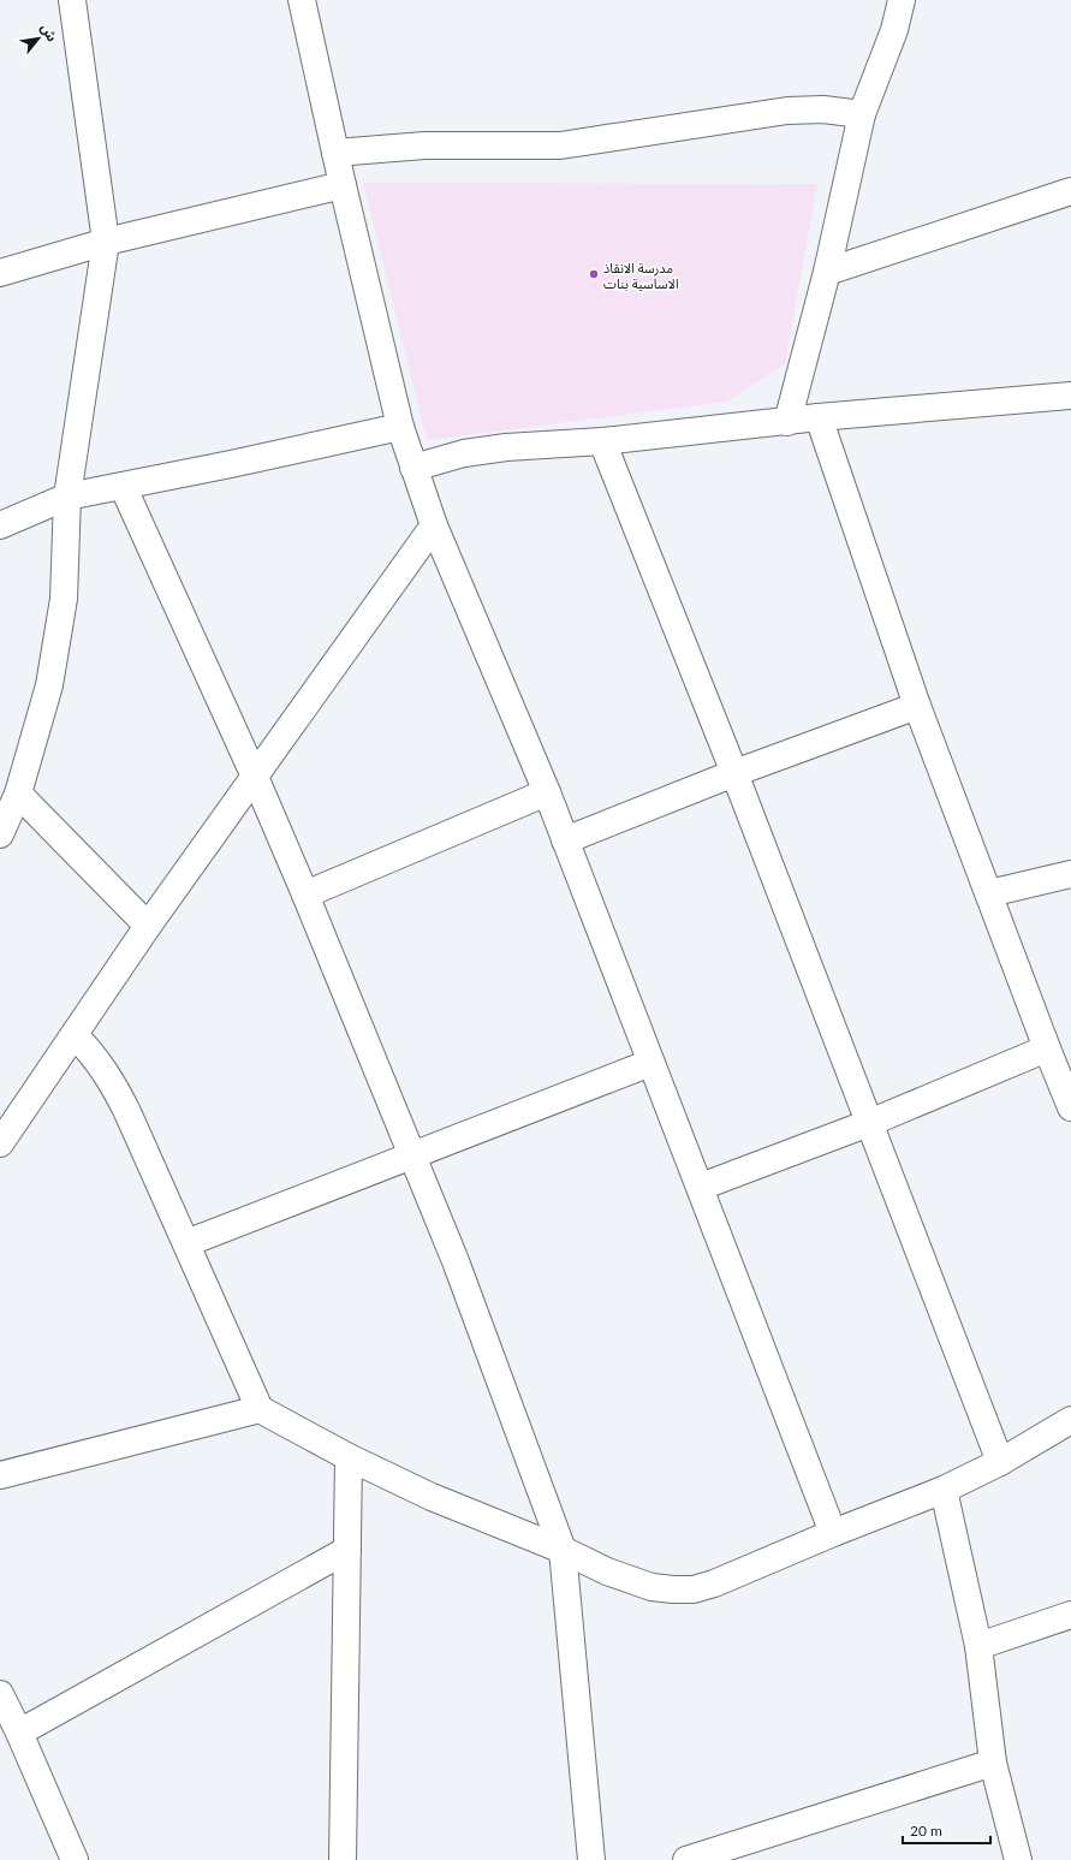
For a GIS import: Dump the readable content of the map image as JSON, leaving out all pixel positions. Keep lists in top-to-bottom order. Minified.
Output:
{"places":["مدرسة الانقاذ الاساسية بنات"],"scale_bar":"20 m","north":"top right"}
